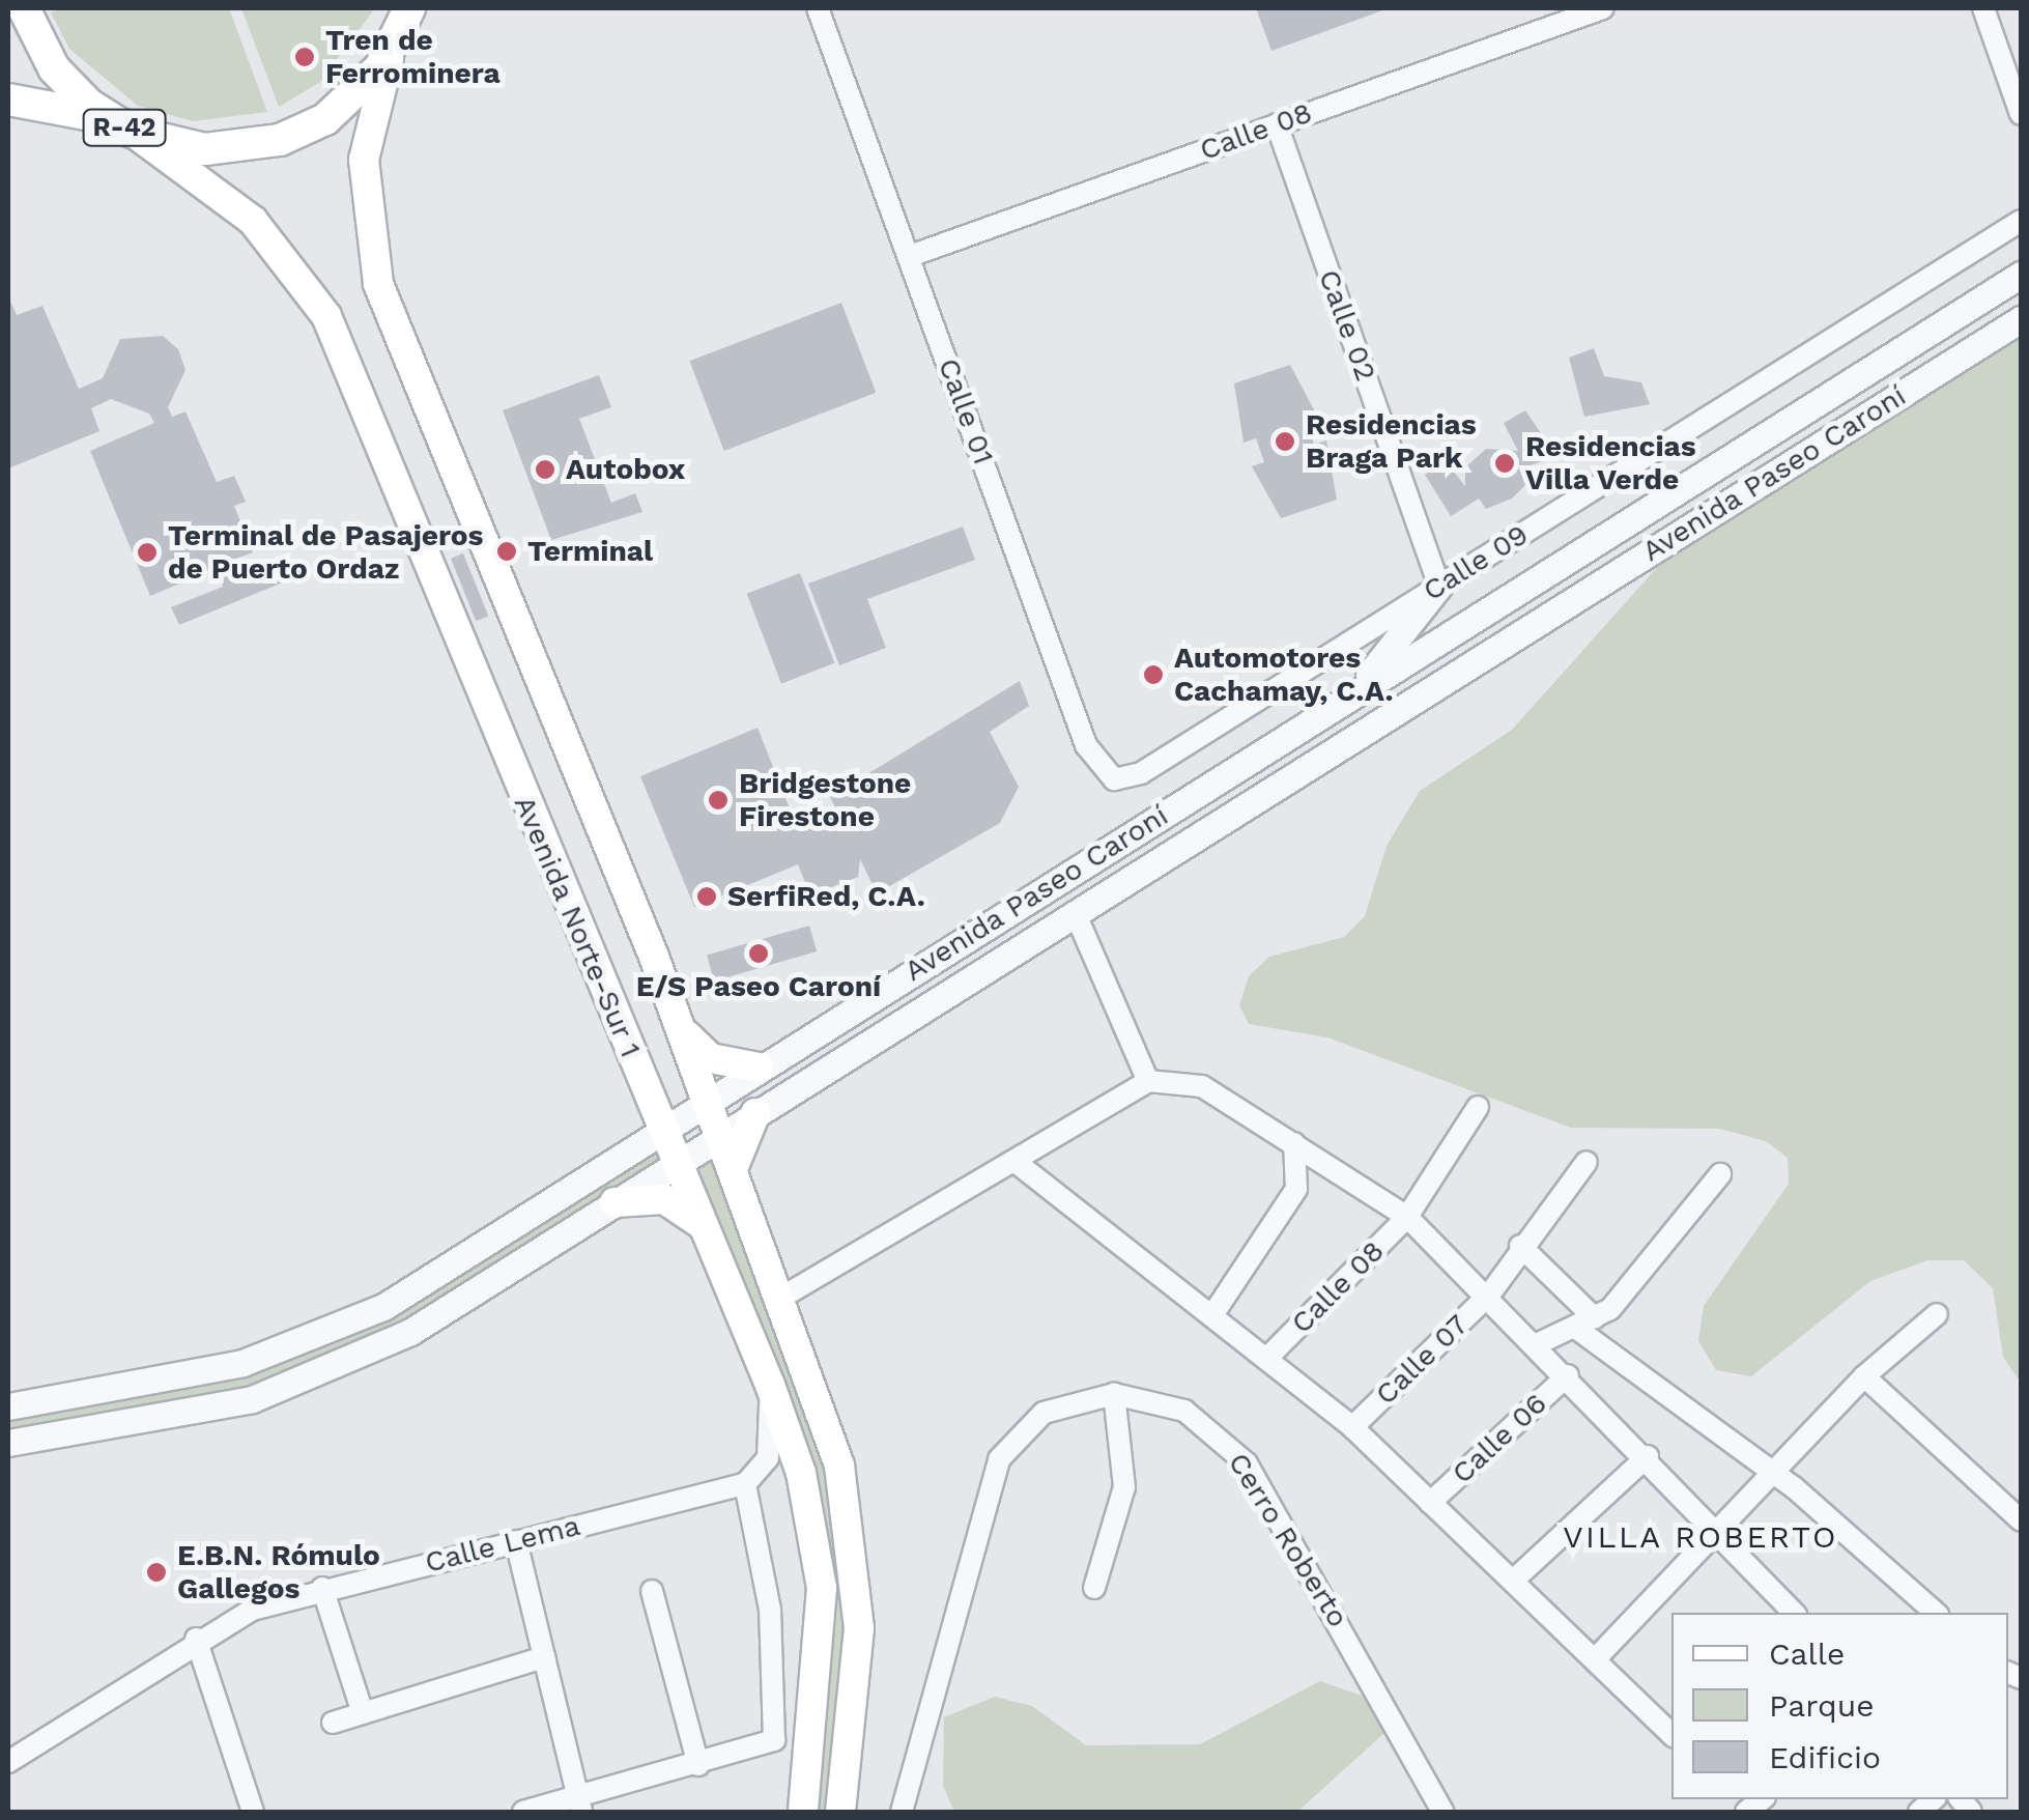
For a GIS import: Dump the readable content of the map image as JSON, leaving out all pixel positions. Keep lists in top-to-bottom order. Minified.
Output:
{"streets":{"main road":["R-42","Avenida Norte-Sur 1"],"street":["Calle 08","Calle 02","Calle 01","Avenida Paseo Caroní","Calle 09","Calle 07","Calle 06","Cerro Roberto","Calle Lema"]},"crossings":[["R-42","Avenida Norte-Sur 1"],["Calle 08","Calle 02"],["Calle 08","Calle 01"],["Calle 02","Calle 09"],["Calle 01","Calle 09"],["Avenida Paseo Caroní","Avenida Norte-Sur 1"]],"districts":["VILLA ROBERTO"],"places":["Tren de Ferrominera","Residencias Braga Park","Residencias Villa Verde","Autobox","Terminal","Terminal de Pasajeros de Puerto Ordaz","Automotores Cachamay, C.A.","Bridgestone Firestone","SerfiRed, C.A.","E/S Paseo Caroní","E.B.N. Rómulo Gallegos"],"legend":["Calle","Parque","Edificio"]}
